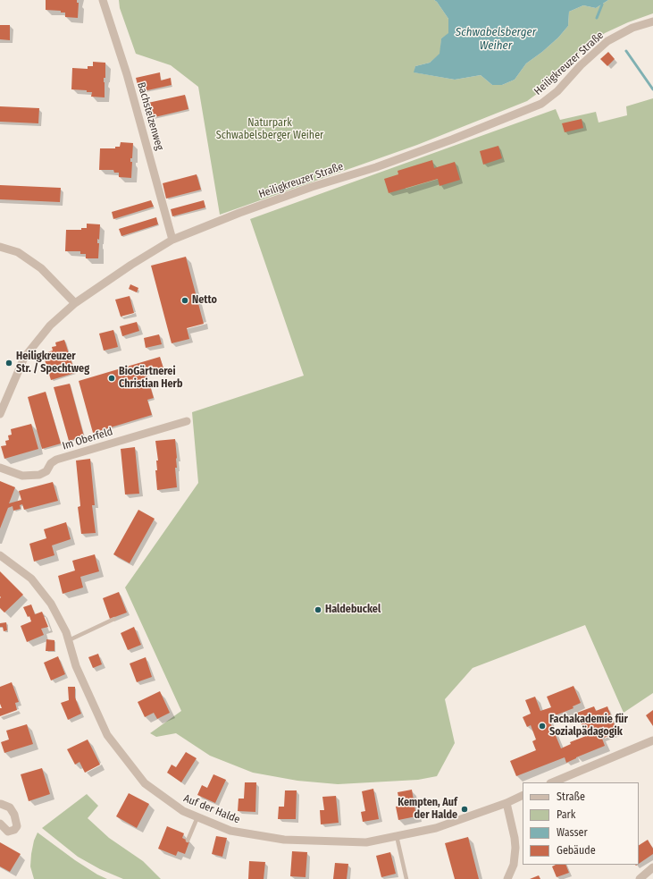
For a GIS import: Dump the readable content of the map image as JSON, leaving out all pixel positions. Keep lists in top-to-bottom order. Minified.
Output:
{"streets":{"street":["Heiligkreuzer Straße","Bachstelzenweg","Im Oberfeld","Auf der Halde"]},"crossings":[["Heiligkreuzer Straße","Bachstelzenweg"]],"water":["Schwabelsberger Weiher"],"parks":["Naturpark Schwabelsberger Weiher"],"places":["Netto","Heiligkreuzer Str. / Spechtweg","BioGärtnerei Christian Herb","Haldebuckel","Fachakademie für Sozialpädagogik","Kempten, Auf der Halde"],"legend":["Straße","Park","Wasser","Gebäude"]}
